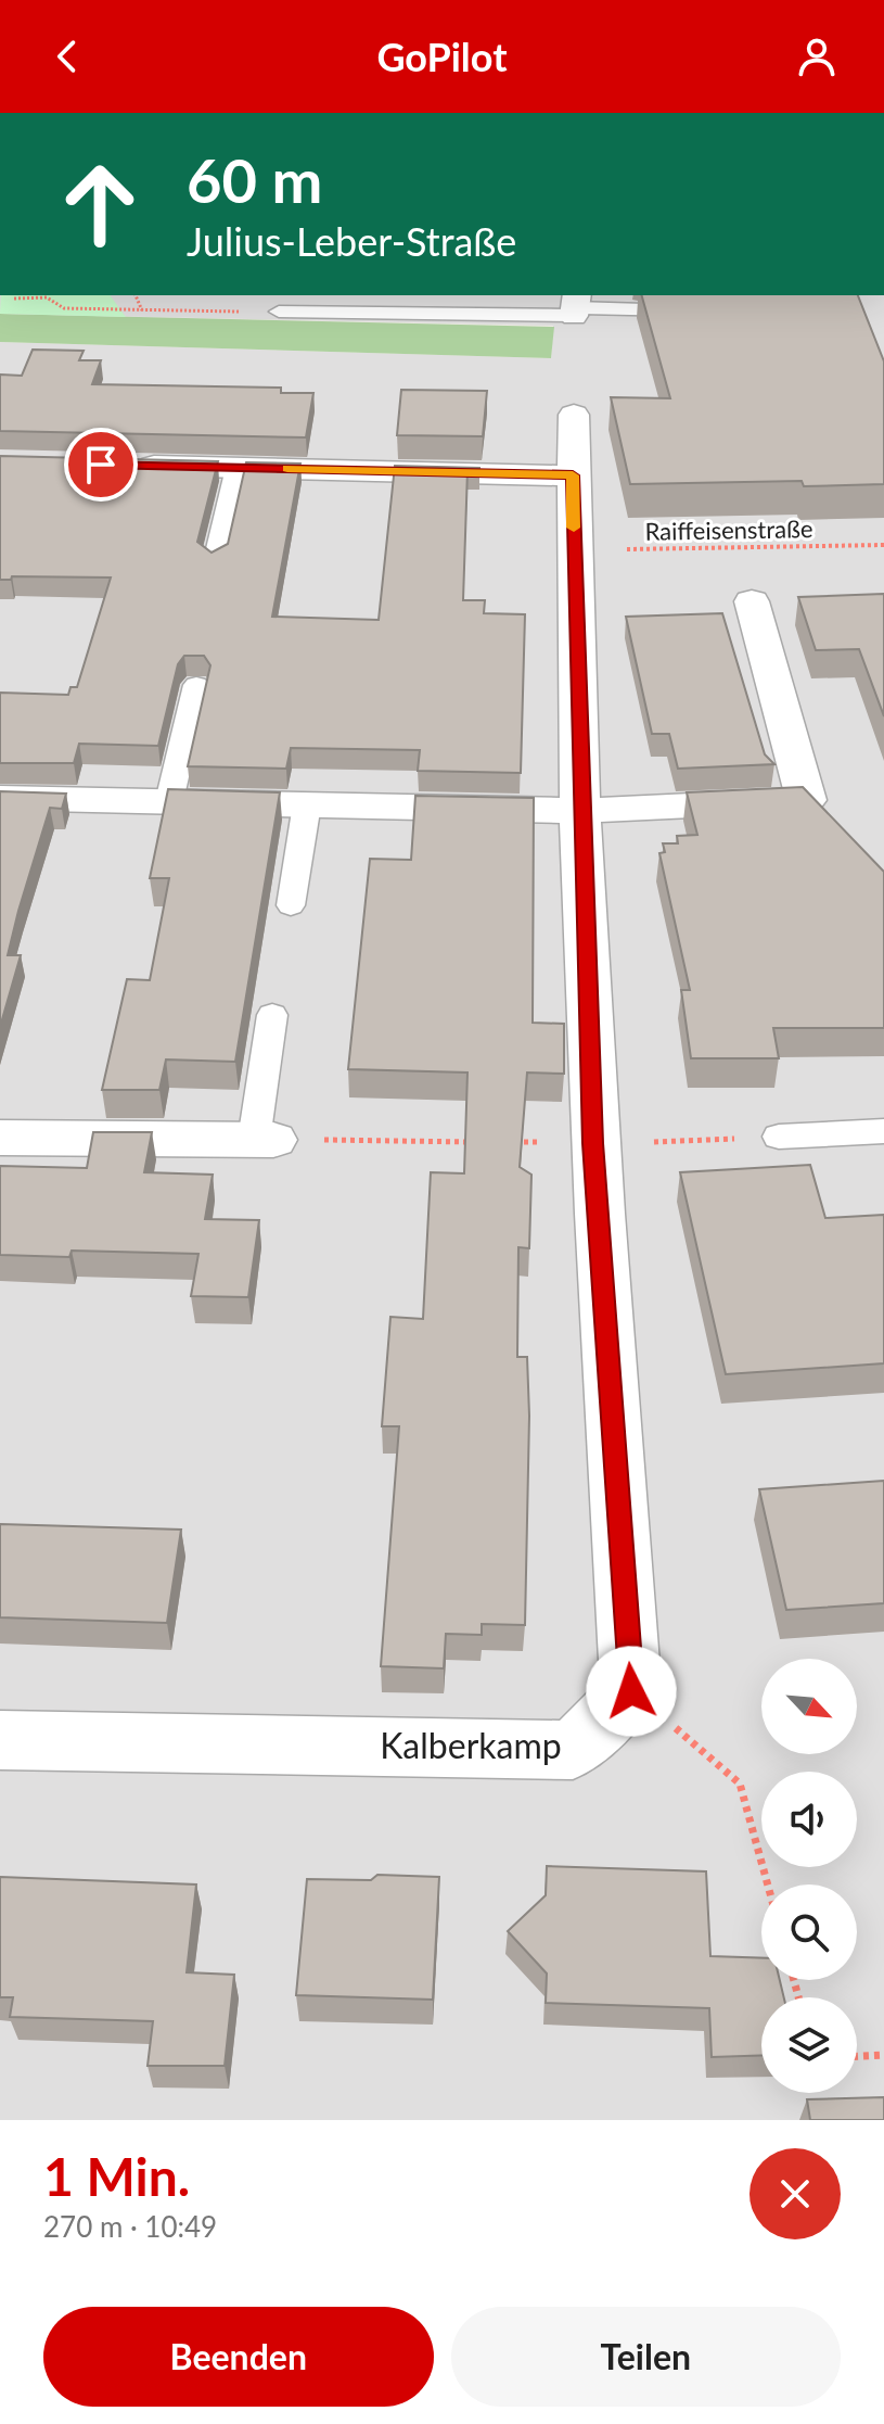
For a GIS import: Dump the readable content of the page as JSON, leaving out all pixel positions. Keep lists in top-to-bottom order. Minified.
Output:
{"streets":{"street":["Kalberkamp"],"path":["Raiffeisenstraße"]},"north":"bottom right","page":{"header":"GoPilot","turn":["60 m","Julius-Leber-Straße"],"heading":["1 Min.","270 m · 10:49"],"buttons":["Beenden","Teilen"]}}
